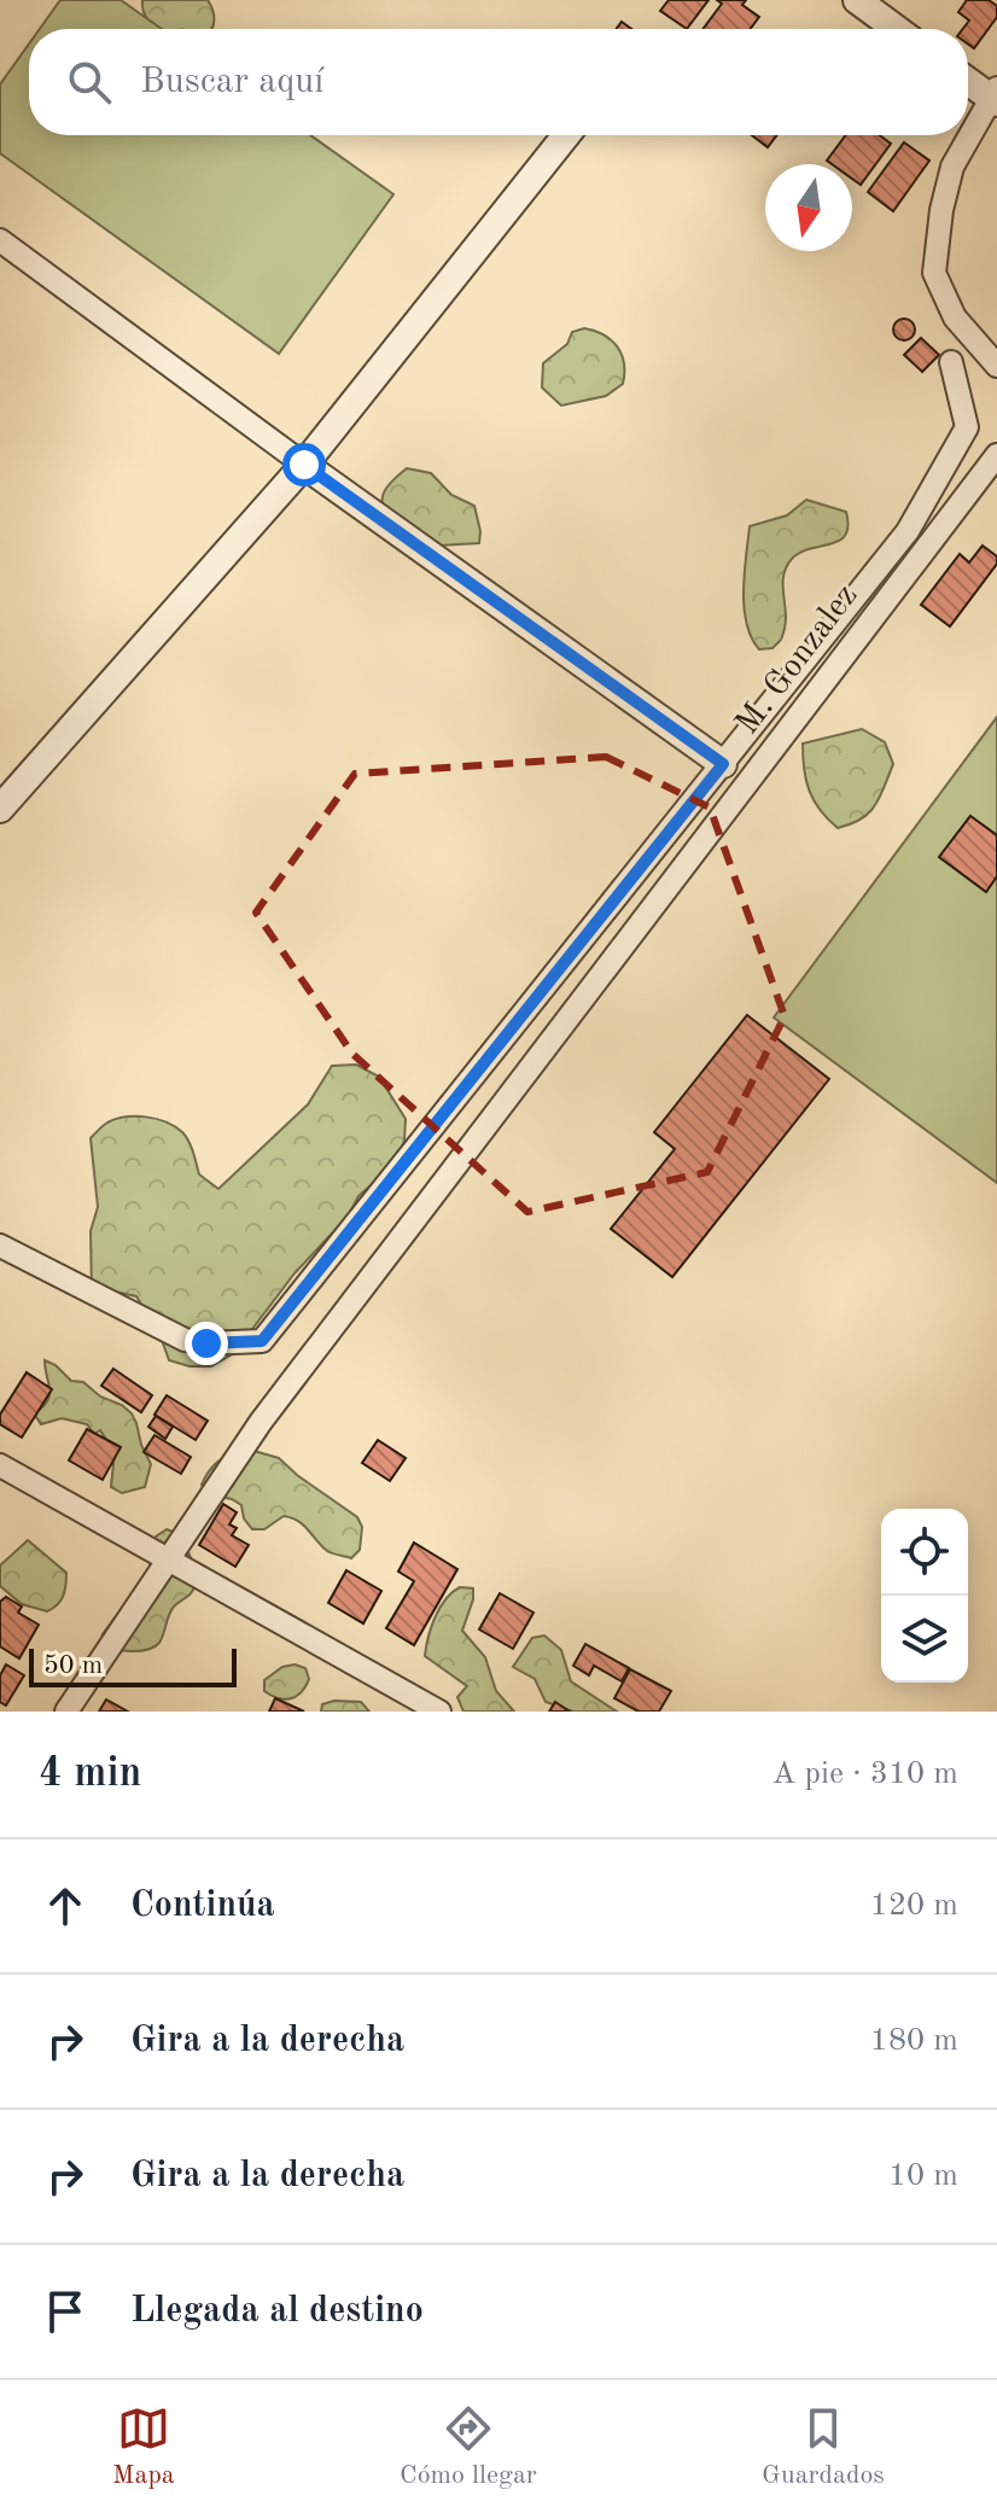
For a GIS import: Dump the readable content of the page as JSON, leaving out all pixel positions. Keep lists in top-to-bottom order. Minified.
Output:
{"streets":{"street":["M. Gonzalez"]},"scale_bar":"50 m","north":"bottom","page":{"search":"Buscar aquí","scale":"50 m","heading":["4 min","A pie · 310 m"],"list":[["Continúa","120 m"],["Gira a la derecha","180 m"],["Gira a la derecha","10 m"],"Llegada al destino"],"nav":["Mapa","Cómo llegar","Guardados"]}}
